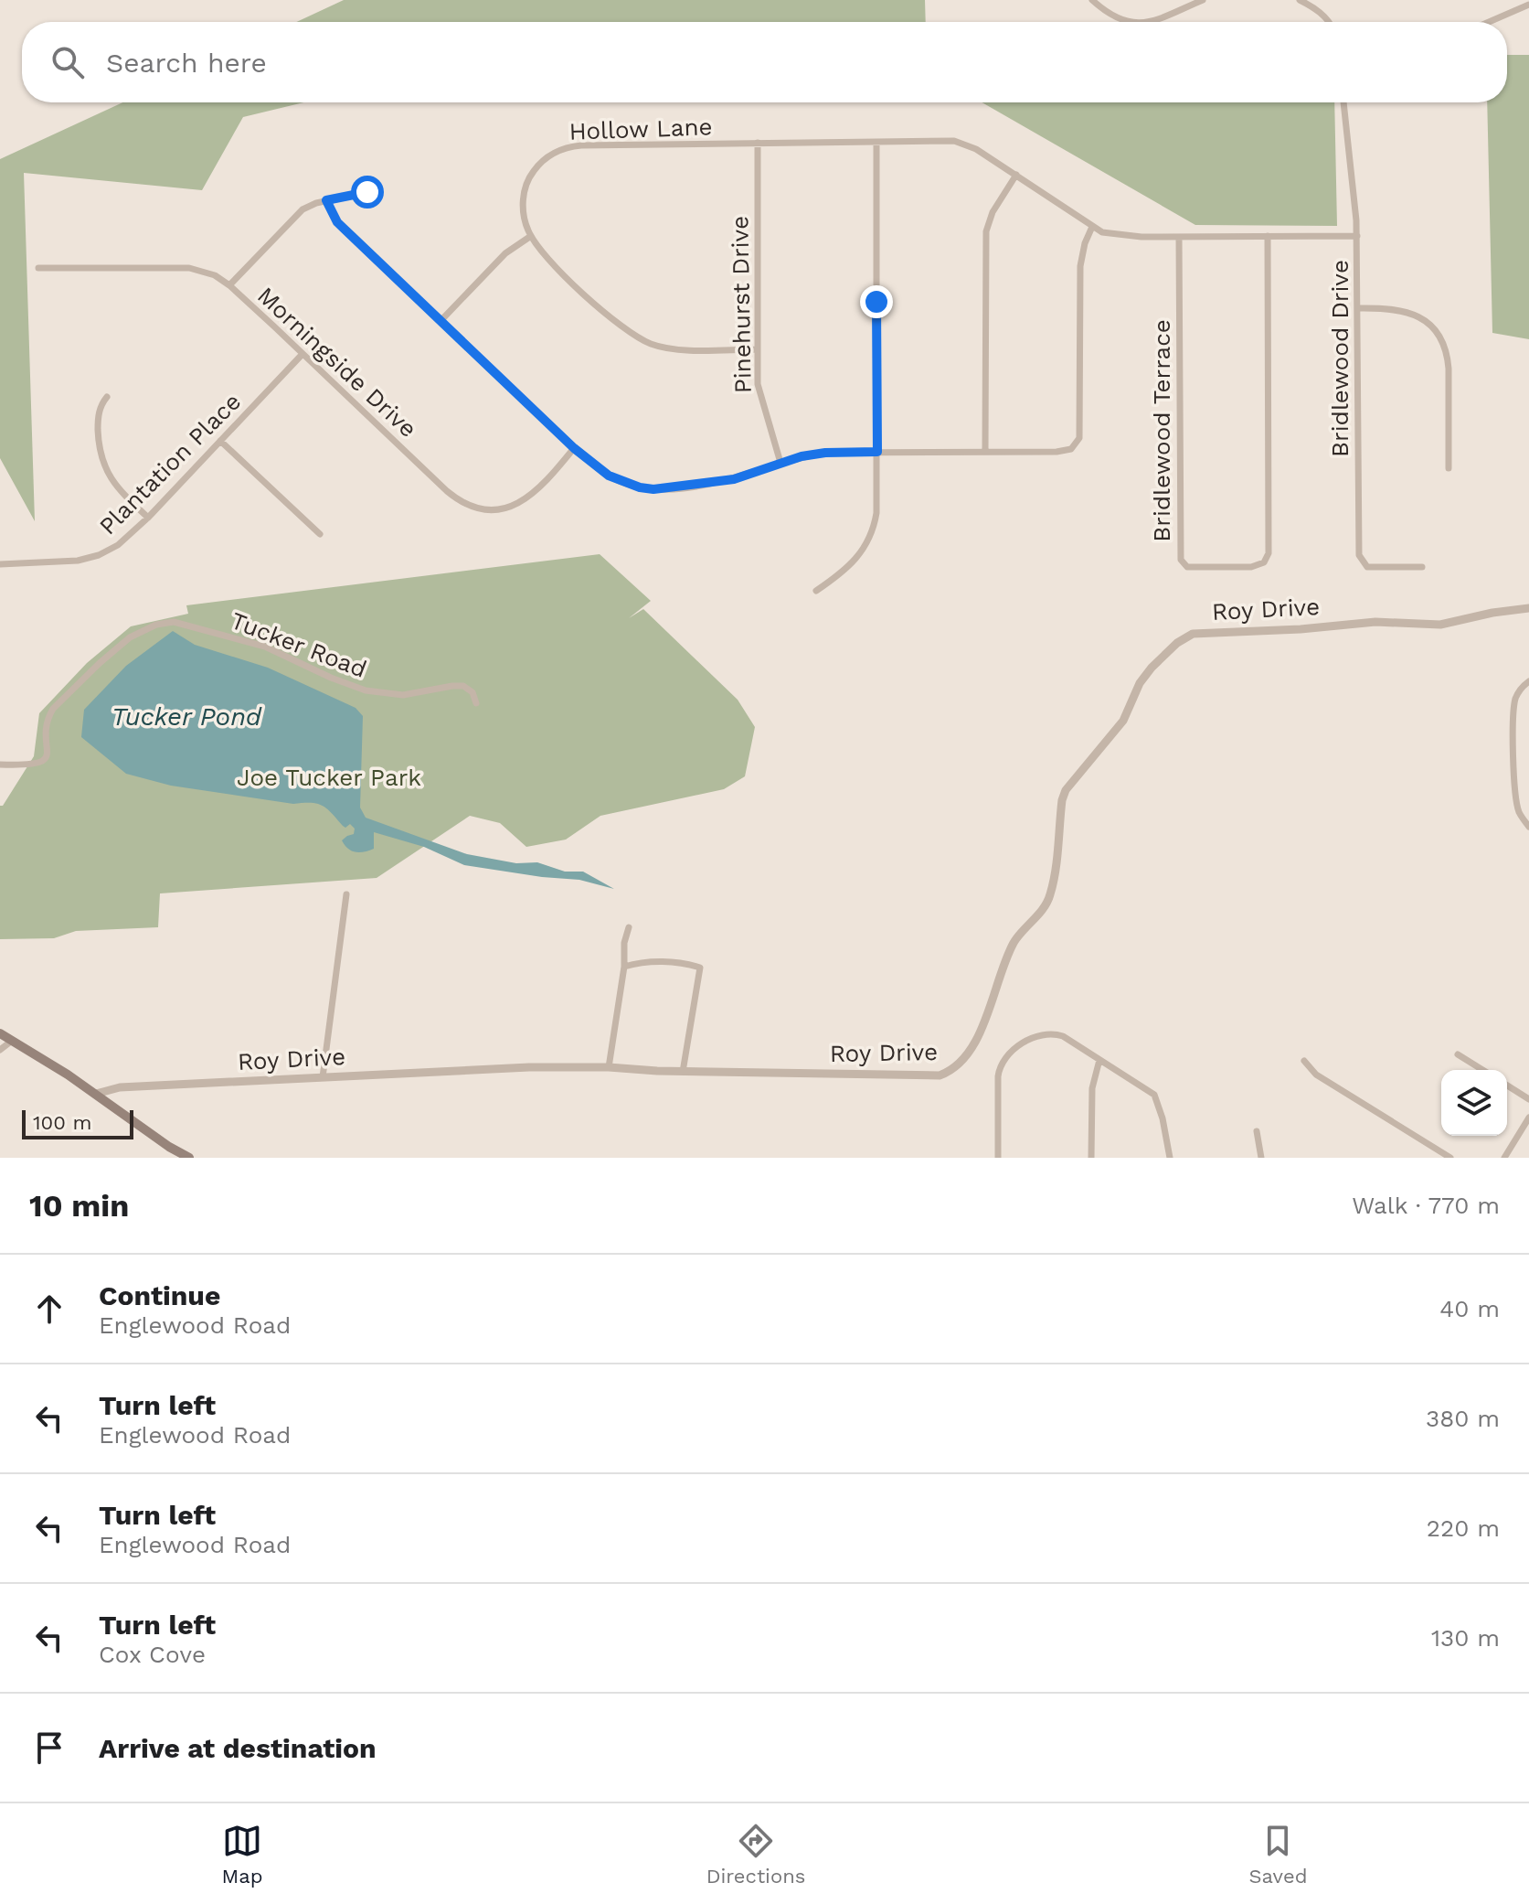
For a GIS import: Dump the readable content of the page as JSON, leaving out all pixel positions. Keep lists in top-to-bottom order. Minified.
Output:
{"streets":{"street":["Hollow Lane","Pinehurst Drive","Bridlewood Drive","Morningside Drive","Bridlewood Terrace","Plantation Place","Roy Drive","Tucker Road"]},"crossings":[["Hollow Lane","Pinehurst Drive"],["Hollow Lane","Bridlewood Drive"],["Hollow Lane","Bridlewood Terrace"],["Morningside Drive","Plantation Place"]],"water":["Tucker Pond"],"parks":["Joe Tucker Park"],"scale_bar":"100 m","page":{"search":"Search here","scale":"100 m","heading":["10 min","Walk · 770 m"],"list":[["Continue","Englewood Road","40 m"],["Turn left","Englewood Road","380 m"],["Turn left","Englewood Road","220 m"],["Turn left","Cox Cove","130 m"],"Arrive at destination"],"nav":["Map","Directions","Saved"]}}
